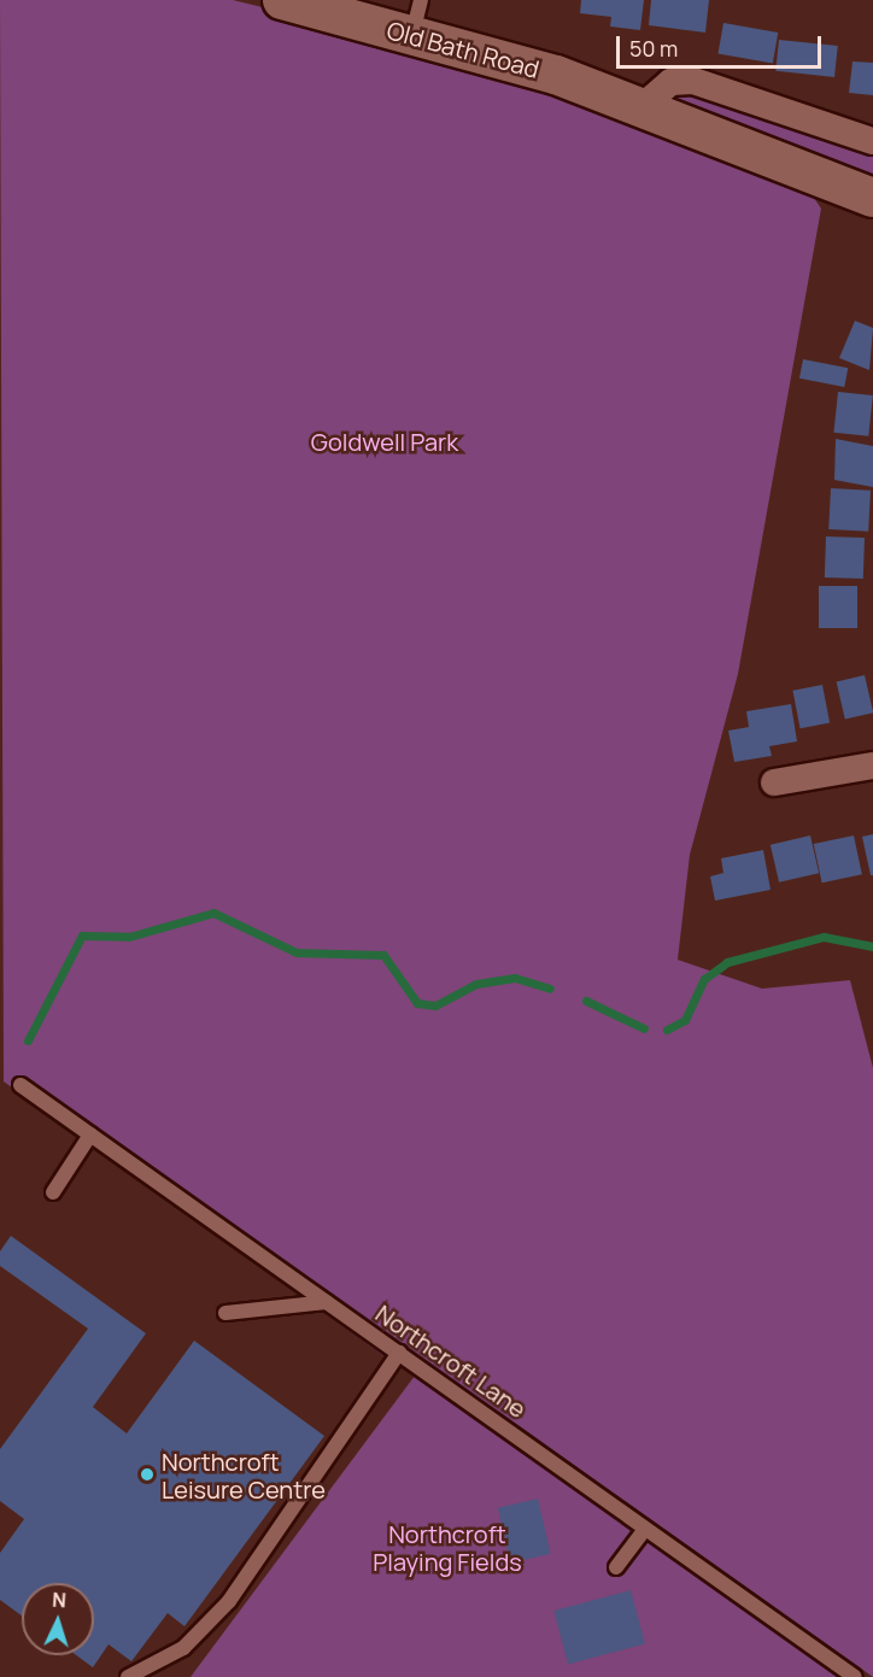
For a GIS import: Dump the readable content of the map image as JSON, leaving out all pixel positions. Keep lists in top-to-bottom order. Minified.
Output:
{"streets":{"street":["Old Bath Road"],"lane":["Northcroft Lane"]},"parks":["Goldwell Park","Northcroft Playing Fields"],"places":["Northcroft Leisure Centre"],"scale_bar":"50 m","north":"top"}
